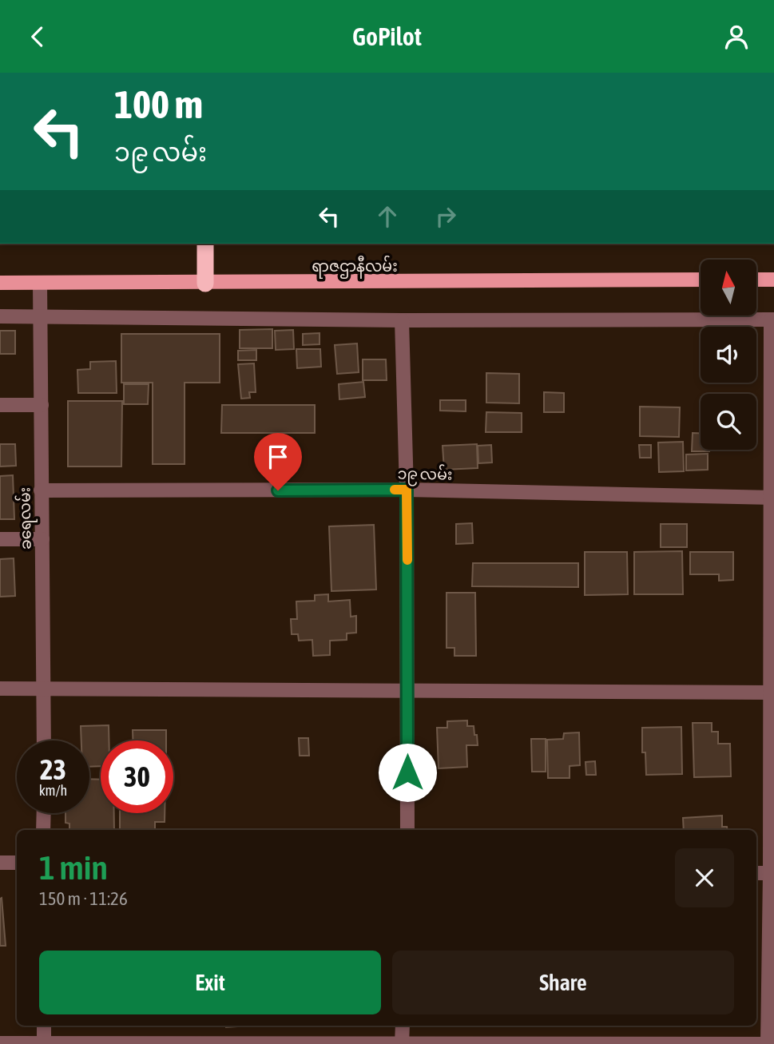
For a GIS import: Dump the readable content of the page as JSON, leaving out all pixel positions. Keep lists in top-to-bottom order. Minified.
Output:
{"streets":{"main road":["ရာဇဌာနီလမ်း"],"street":["၁၉ လမ်း","ခရေလမ်း"]},"crossings":[["ရာဇဌာနီလမ်း","ခရေလမ်း"],["၁၉ လမ်း","ခရေလမ်း"]],"north":"top","page":{"header":"GoPilot","turn":["100 m","၁၉ လမ်း"],"speed":"23 km/h","limit":"30","heading":["1 min","150 m · 11:26"],"buttons":["Exit","Share"]}}
